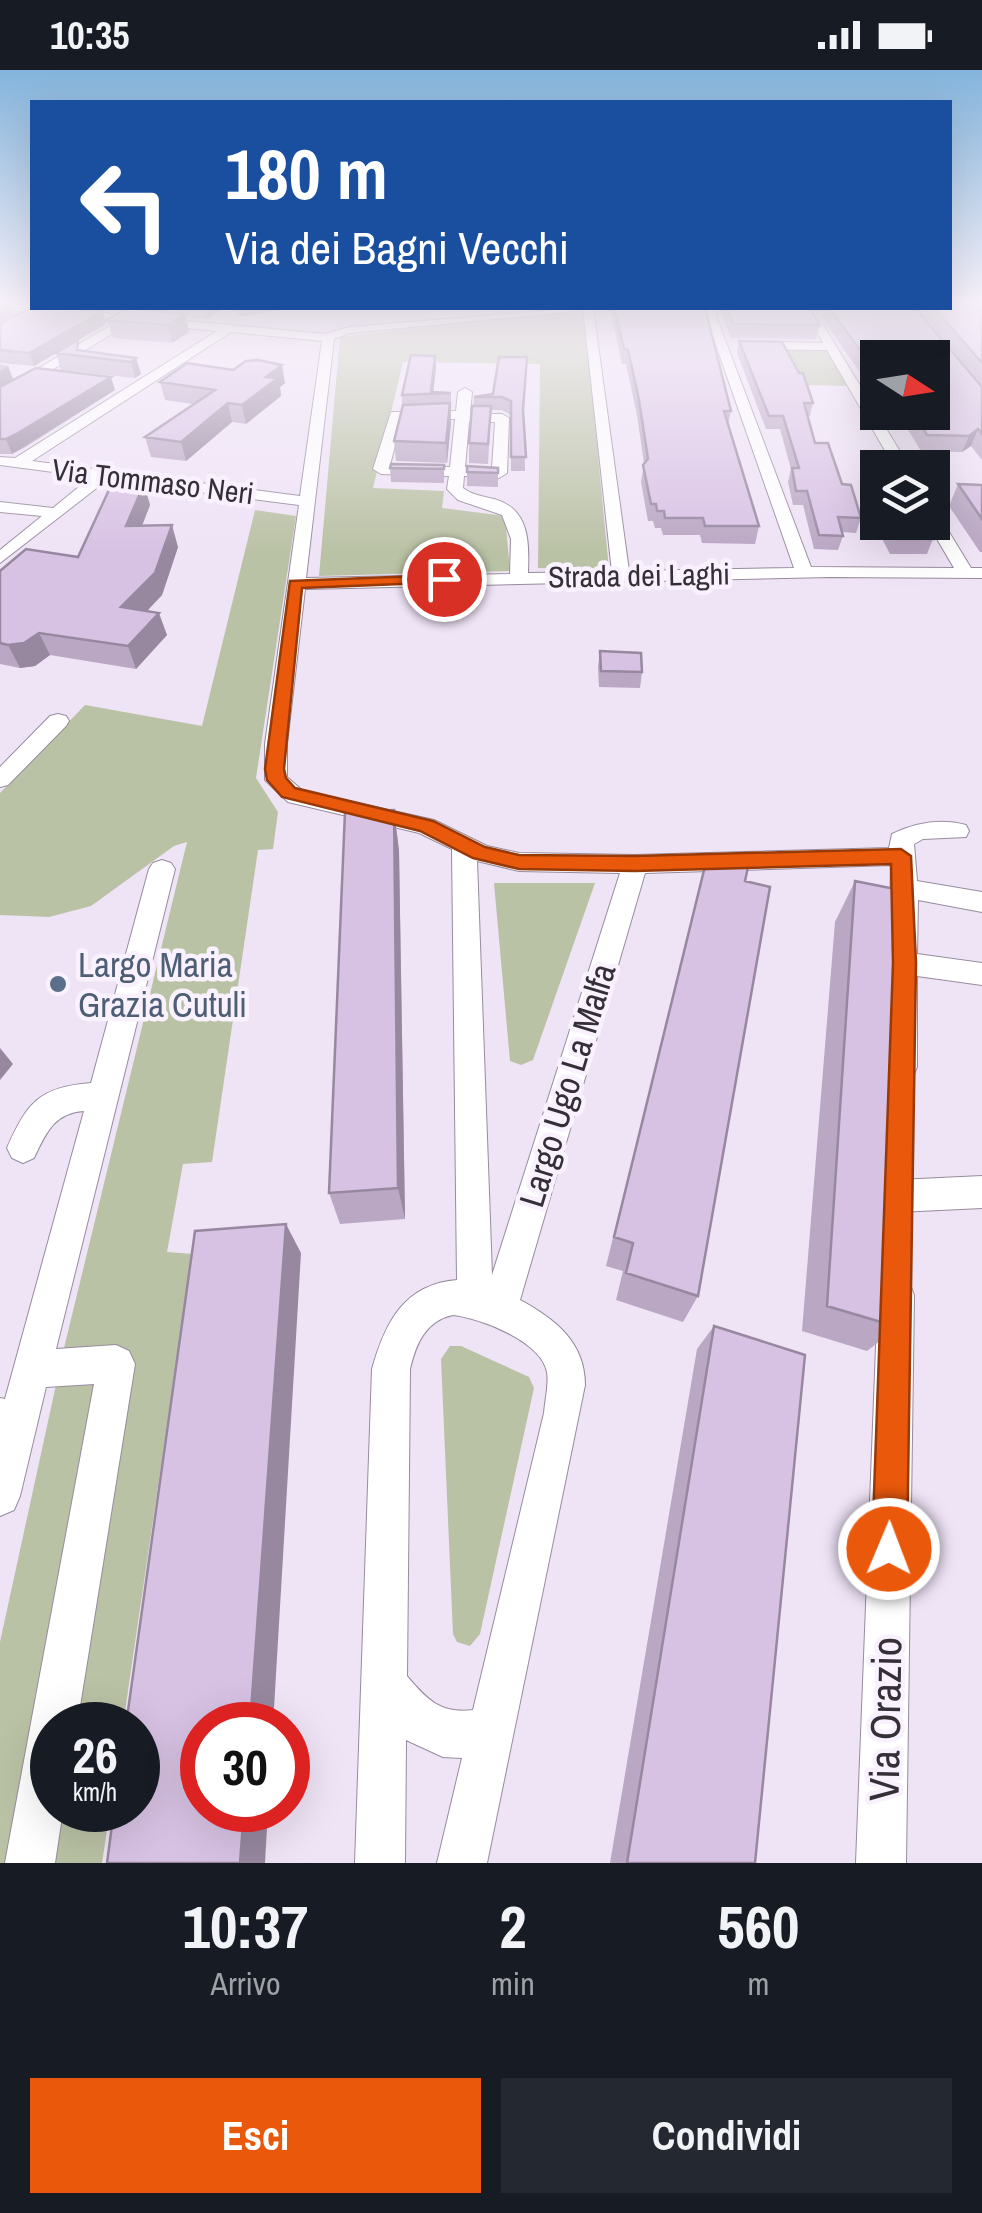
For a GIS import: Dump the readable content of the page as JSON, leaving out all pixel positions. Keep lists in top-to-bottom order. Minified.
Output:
{"streets":{"street":["Via Tommaso Neri","Strada dei Laghi","Largo Ugo La Malfa","Via Orazio"]},"places":["Largo Maria Grazia Cutuli"],"north":"right","page":{"status":"10:35","turn":["180 m","Via dei Bagni Vecchi"],"speed":"26 km/h","limit":"30","eta":["10:37","Arrivo","2","min","560","m"],"buttons":["Esci","Condividi"]}}
